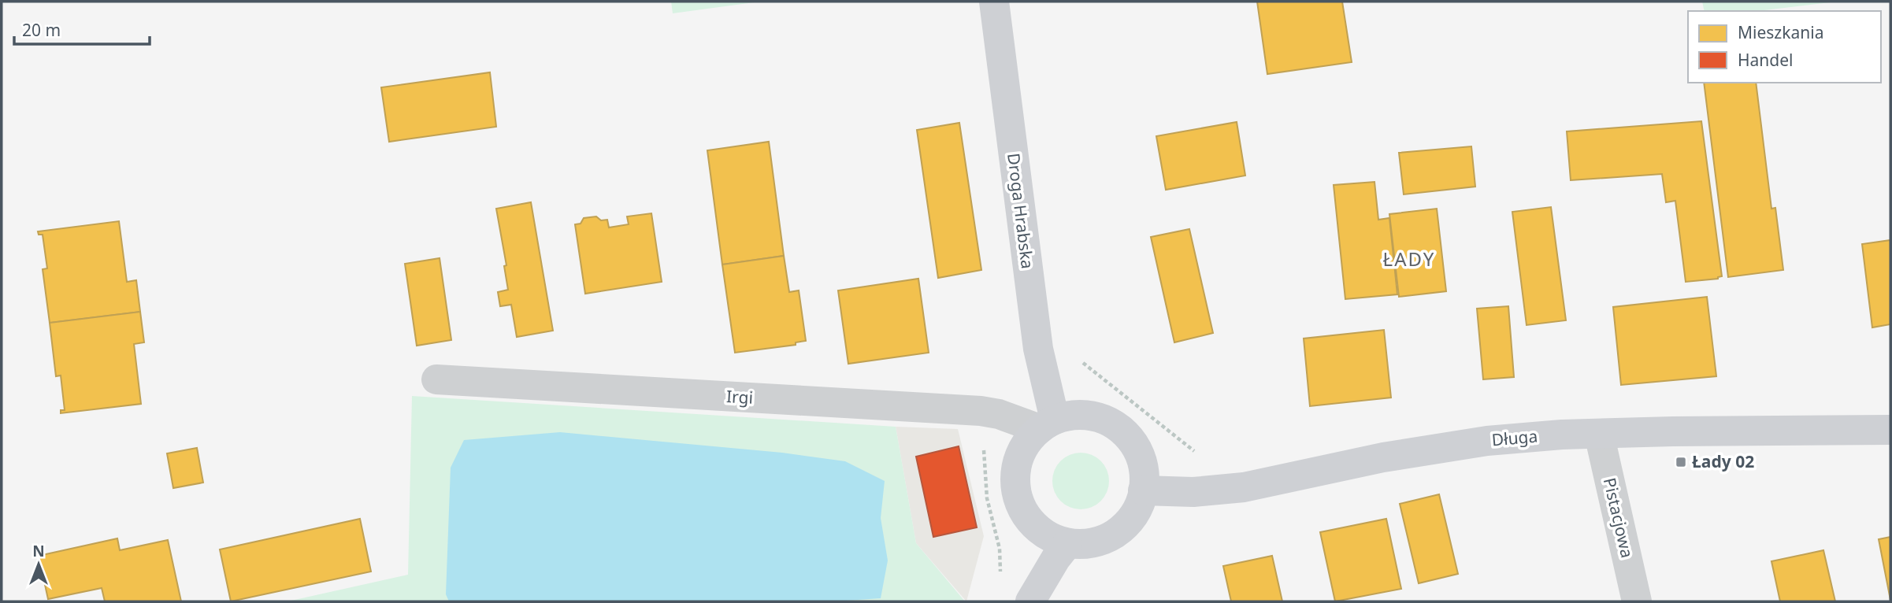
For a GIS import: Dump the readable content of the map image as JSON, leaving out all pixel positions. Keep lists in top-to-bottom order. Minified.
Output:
{"streets":{"street":["Droga Hrabska","Irgi","Długa","Pistacjowa"]},"crossings":[["Droga Hrabska","Irgi"],["Droga Hrabska","Długa"],["Irgi","Długa"],["Długa","Pistacjowa"]],"districts":["ŁADY"],"places":{"transit":["Łady 02"]},"legend":["Mieszkania","Handel"],"scale_bar":"20 m","north":"top"}
